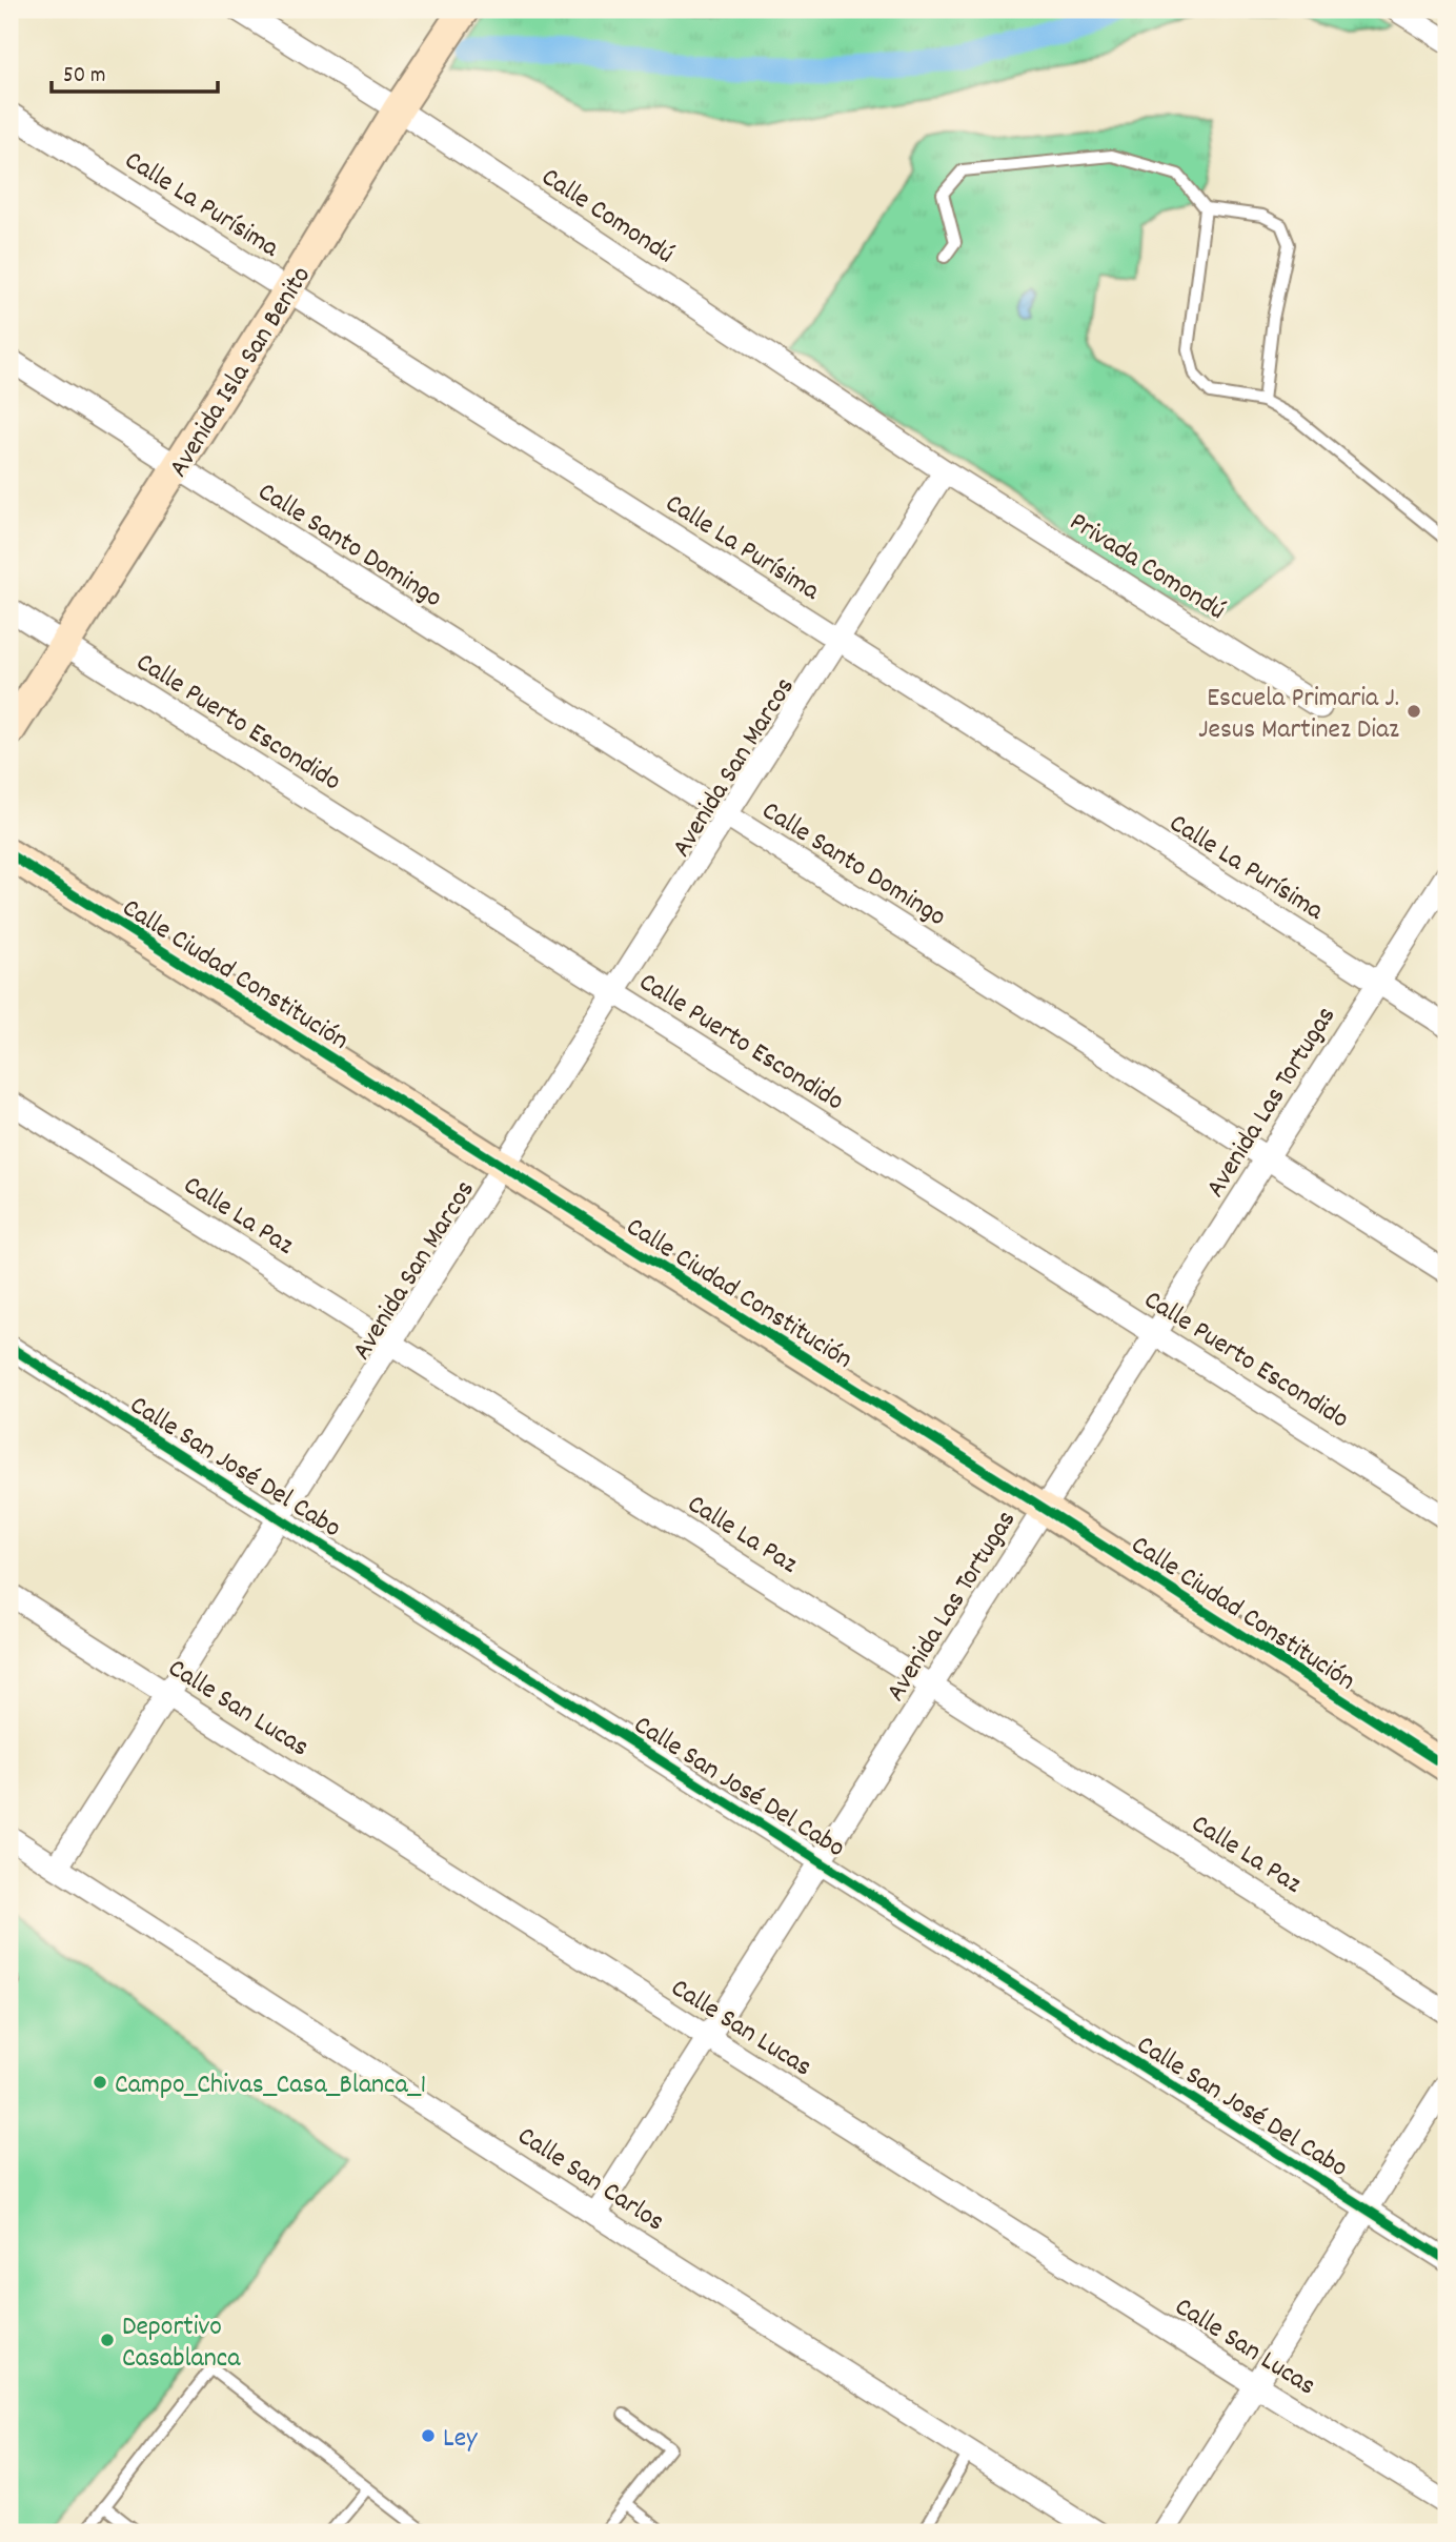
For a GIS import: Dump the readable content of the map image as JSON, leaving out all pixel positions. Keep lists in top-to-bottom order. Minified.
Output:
{"streets":{"street":["Calle La Purísima","Calle Comondú","Avenida Isla San Benito","Calle Santo Domingo","Privada Comondú","Calle Puerto Escondido","Avenida San Marcos","Calle Ciudad Constitución","Avenida Las Tortugas","Calle La Paz","Calle San José Del Cabo","Calle San Lucas","Calle San Carlos"]},"crossings":[["Calle La Purísima","Avenida Isla San Benito"],["Calle La Purísima","Avenida San Marcos"],["Calle La Purísima","Avenida Las Tortugas"],["Calle Comondú","Avenida Isla San Benito"],["Calle Comondú","Privada Comondú"],["Calle Comondú","Avenida San Marcos"],["Avenida Isla San Benito","Calle Santo Domingo"],["Avenida Isla San Benito","Calle Puerto Escondido"],["Calle Santo Domingo","Avenida San Marcos"],["Calle Santo Domingo","Avenida Las Tortugas"],["Privada Comondú","Avenida San Marcos"],["Calle Puerto Escondido","Avenida San Marcos"],["Calle Puerto Escondido","Avenida Las Tortugas"],["Avenida San Marcos","Calle Ciudad Constitución"],["Avenida San Marcos","Calle La Paz"],["Avenida San Marcos","Calle San José Del Cabo"],["Avenida San Marcos","Calle San Lucas"],["Avenida San Marcos","Calle San Carlos"],["Calle Ciudad Constitución","Avenida Las Tortugas"],["Avenida Las Tortugas","Calle La Paz"],["Avenida Las Tortugas","Calle San José Del Cabo"],["Avenida Las Tortugas","Calle San Lucas"],["Avenida Las Tortugas","Calle San Carlos"]],"places":["Escuela Primaria J. Jesus Martinez Diaz","Campo_Chivas_Casa_Blanca_1","Deportivo Casablanca","Ley"],"scale_bar":"50 m"}
